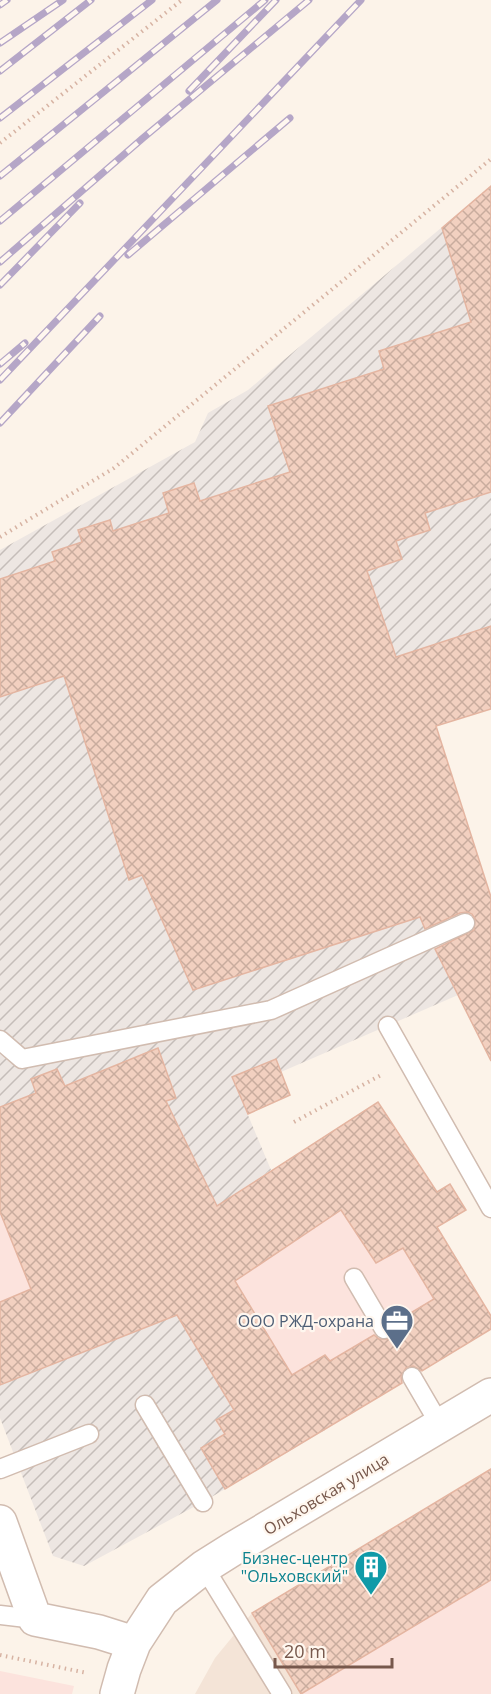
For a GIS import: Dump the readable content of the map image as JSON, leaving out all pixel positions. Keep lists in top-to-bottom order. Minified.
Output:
{"streets":{"street":["Ольховская улица"]},"places":{"office":["ООО РЖД-охрана"],"building":["Бизнес-центр \"Ольховский\""]},"scale_bar":"20 m"}
